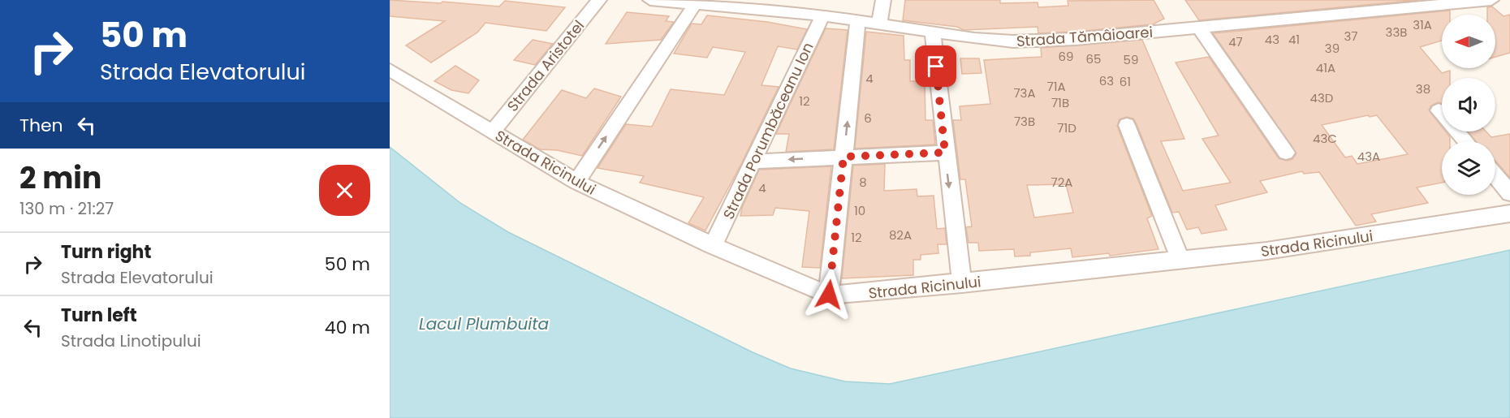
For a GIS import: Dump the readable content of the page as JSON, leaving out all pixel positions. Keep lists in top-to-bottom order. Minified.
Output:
{"streets":{"street":["Strada Tămâioarei","Strada Aristotel","Strada Porumbăceanu Ion","Strada Ricinului"]},"crossings":[["Strada Tămâioarei","Strada Porumbăceanu Ion"],["Strada Aristotel","Strada Ricinului"],["Strada Porumbăceanu Ion","Strada Ricinului"]],"water":["Lacul Plumbuita"],"house_numbers":["31A","33B","37","43","41","47","39","69","65","59","41A","4","63","61","71A","38","73A","43D","12","71B","6","73B","71D","43C","43A","8","72A","4","10","82A","12"],"north":"left","page":{"turn":["50 m","Strada Elevatorului"],"then":"Then","heading":["2 min","130 m · 21:27"],"list":[{"name":"Turn right","note":"Strada Elevatorului","value":"50 m"},{"name":"Turn left","note":"Strada Linotipului","value":"40 m"}]}}
